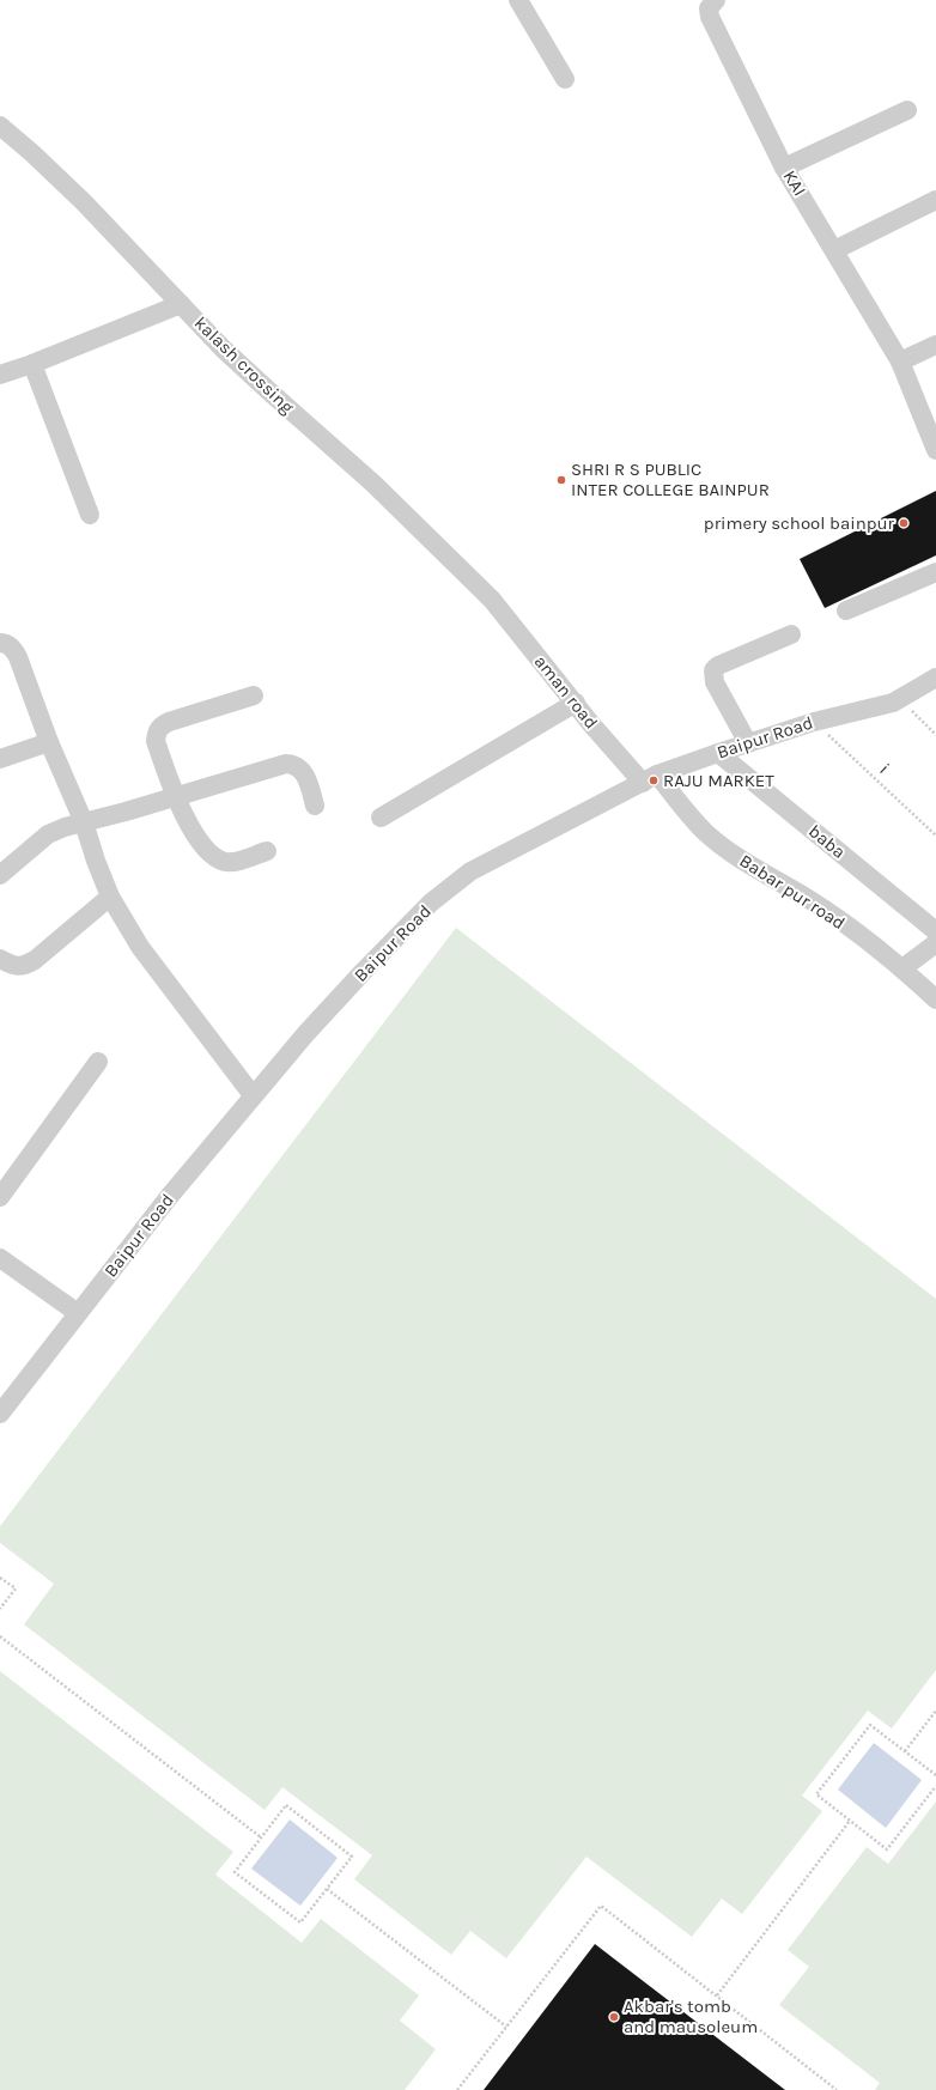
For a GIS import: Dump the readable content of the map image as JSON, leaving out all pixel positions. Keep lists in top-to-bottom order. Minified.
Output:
{"streets":{"street":["KAI","kalash crossing","aman road","Baipur Road","baba","Babar pur road"],"path":["i"]},"crossings":[["kalash crossing","aman road"],["aman road","Baipur Road"],["aman road","Babar pur road"],["Baipur Road","i"],["Baipur Road","baba"],["Baipur Road","Babar pur road"]],"places":["SHRI R S PUBLIC INTER COLLEGE BAINPUR","primery school bainpur","RAJU MARKET","Akbar's tomb and mausoleum"]}
